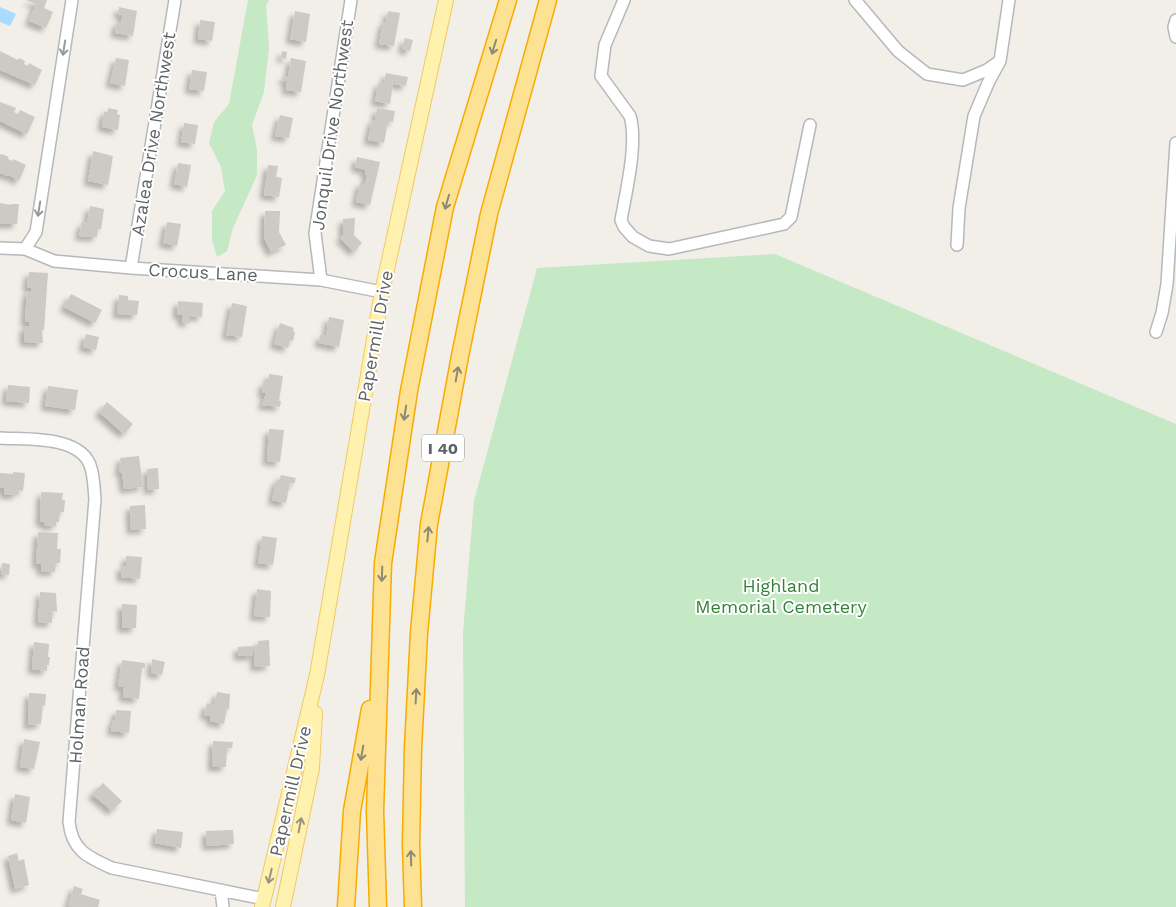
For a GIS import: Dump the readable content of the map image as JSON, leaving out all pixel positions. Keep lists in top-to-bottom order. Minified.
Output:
{"streets":{"highway":["I 40"],"main road":["Papermill Drive"],"street":["Jonquil Drive Northwest","Azalea Drive Northwest","Crocus Lane","Holman Road"]},"crossings":[["Jonquil Drive Northwest","Crocus Lane"],["Azalea Drive Northwest","Crocus Lane"],["Crocus Lane","Papermill Drive"],["Papermill Drive","Holman Road"]],"parks":["Highland Memorial Cemetery"]}
